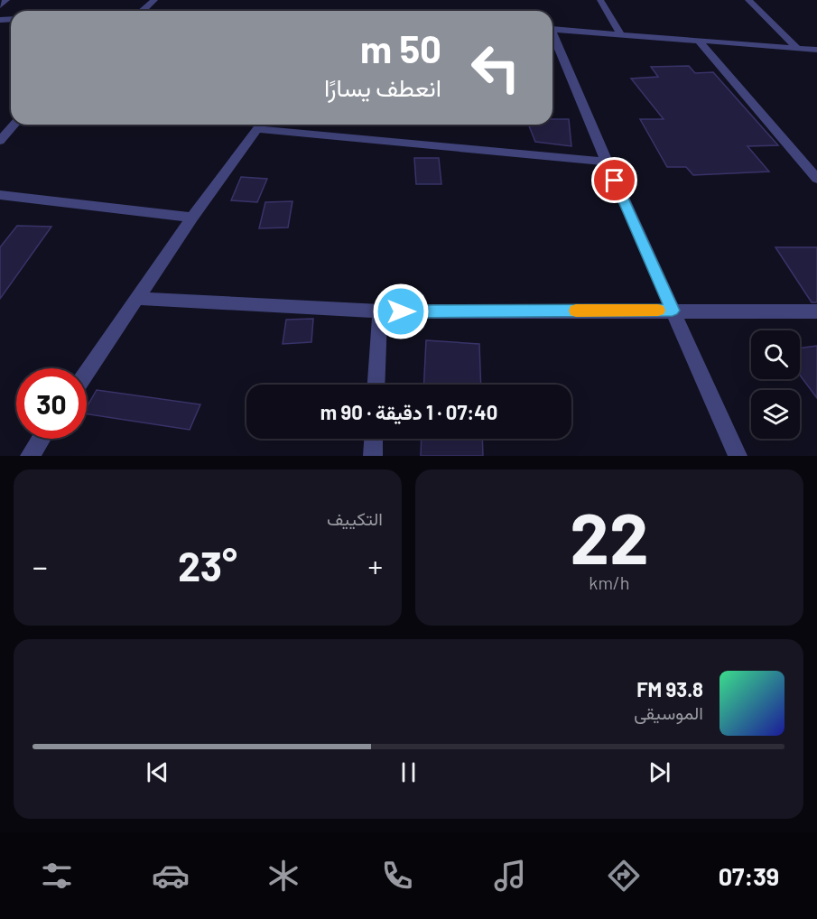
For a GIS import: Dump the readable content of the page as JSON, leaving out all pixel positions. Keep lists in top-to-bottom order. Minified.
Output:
{"page":{"turn":["50 m","انعطف يسارًا"],"limit":"30","trip":"07:40 · 1 دقيقة · 90 m","tile":[["22","km/h"],"التكييف"],"heat":["−","23°","+"],"song":["93.8 FM","الموسيقى"],"tabs":"07:39"}}
